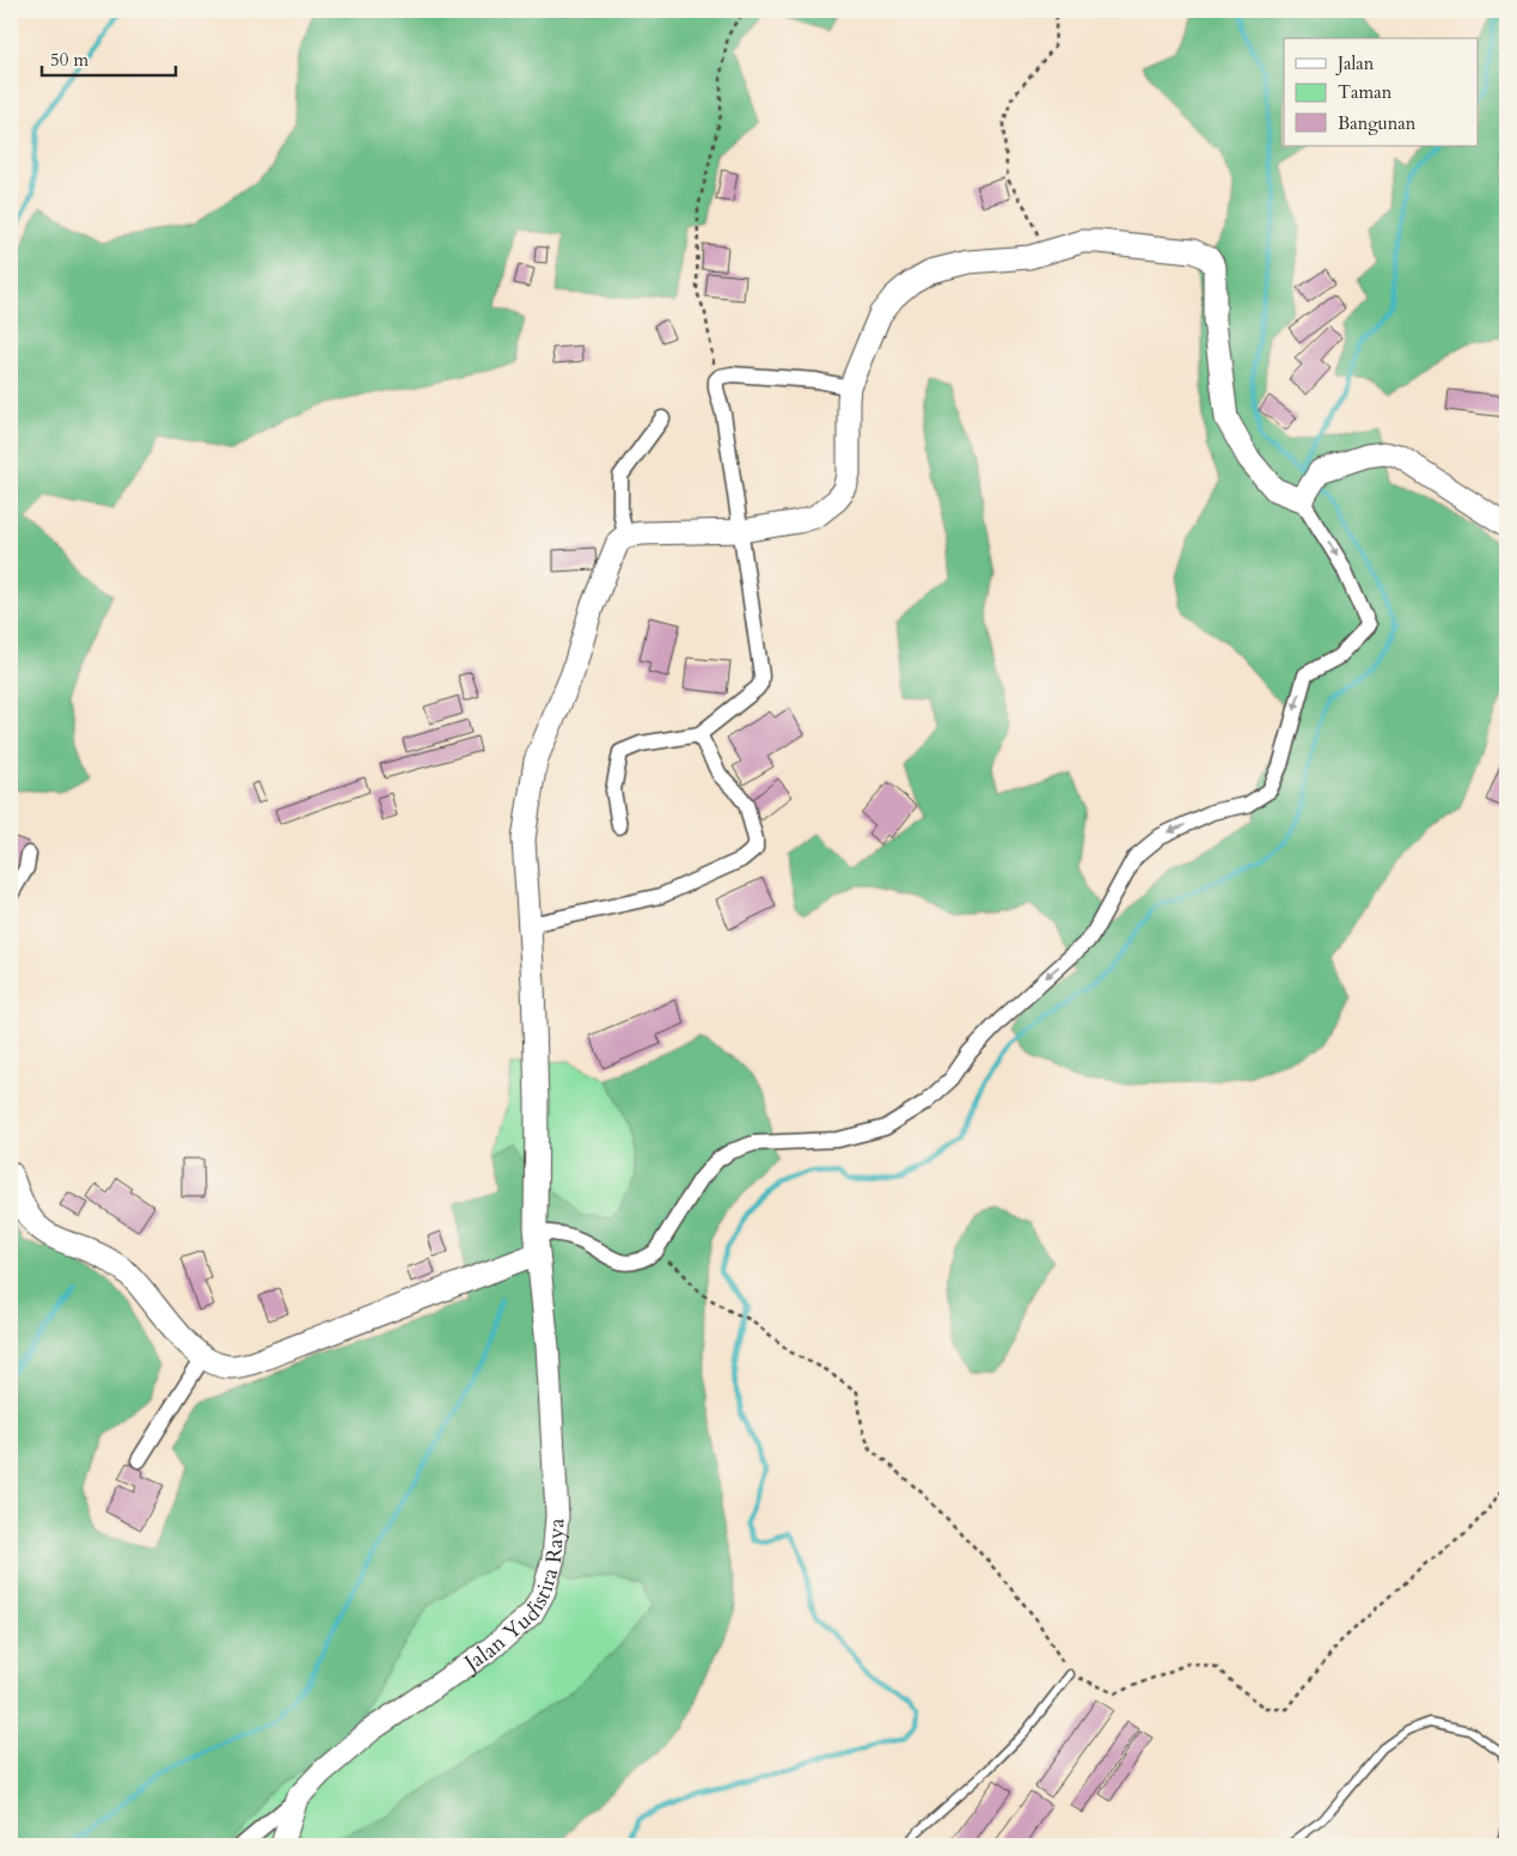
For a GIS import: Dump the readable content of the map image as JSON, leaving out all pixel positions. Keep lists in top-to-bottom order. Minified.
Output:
{"streets":{"street":["Jalan Yudistira Raya"]},"legend":["Jalan","Taman","Bangunan"],"scale_bar":"50 m"}
